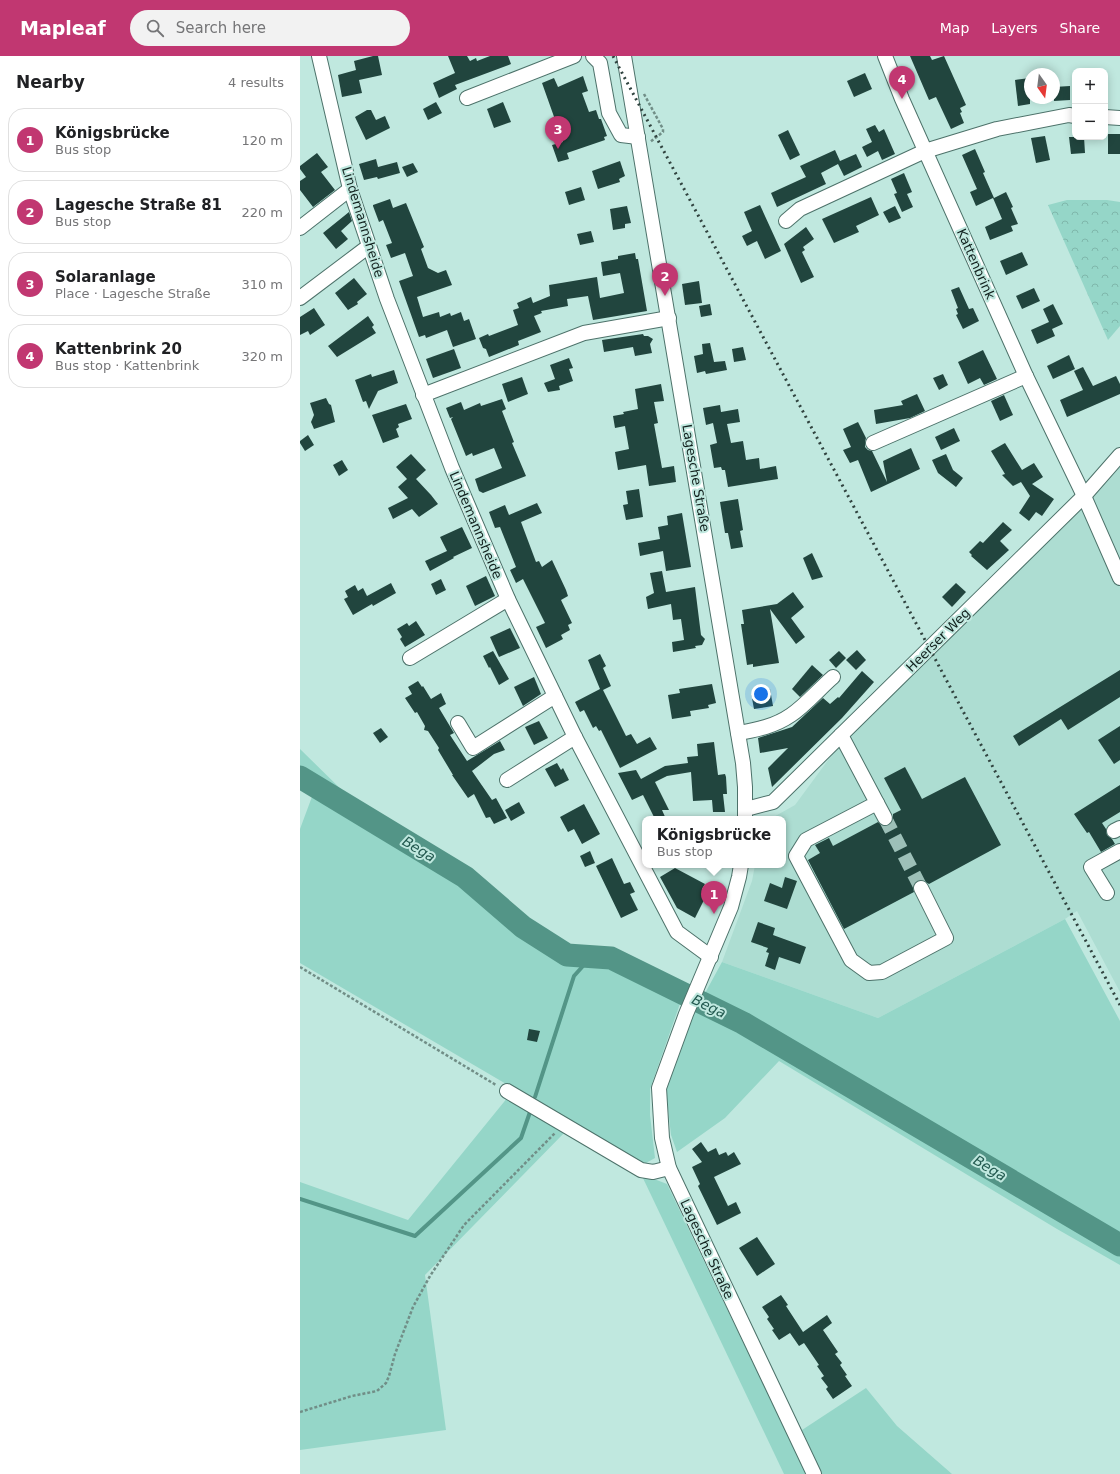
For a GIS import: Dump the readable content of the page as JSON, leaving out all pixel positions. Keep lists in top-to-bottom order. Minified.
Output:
{"streets":{"street":["Lindemannsheide","Kattenbrink","Lagesche Straße","Heerser Weg"]},"crossings":[["Lindemannsheide","Lagesche Straße"],["Kattenbrink","Heerser Weg"],["Lagesche Straße","Heerser Weg"]],"water":["Bega"],"north":"bottom","page":{"header":"Mapleaf","search":"Search here","nav":["Map","Layers","Share"],"heading":["Nearby","4 results"],"pins":["4","3","2","1"],"map_buttons":["+","−"],"list":[{"mark":"1","name":"Königsbrücke","note":"Bus stop","value":"120 m"},{"mark":"2","name":"Lagesche Straße 81","note":"Bus stop","value":"220 m"},{"mark":"3","name":"Solaranlage","note":"Place · Lagesche Straße","value":"310 m"},{"mark":"4","name":"Kattenbrink 20","note":"Bus stop · Kattenbrink","value":"320 m"}],"popup":["Königsbrücke","Bus stop"]}}
